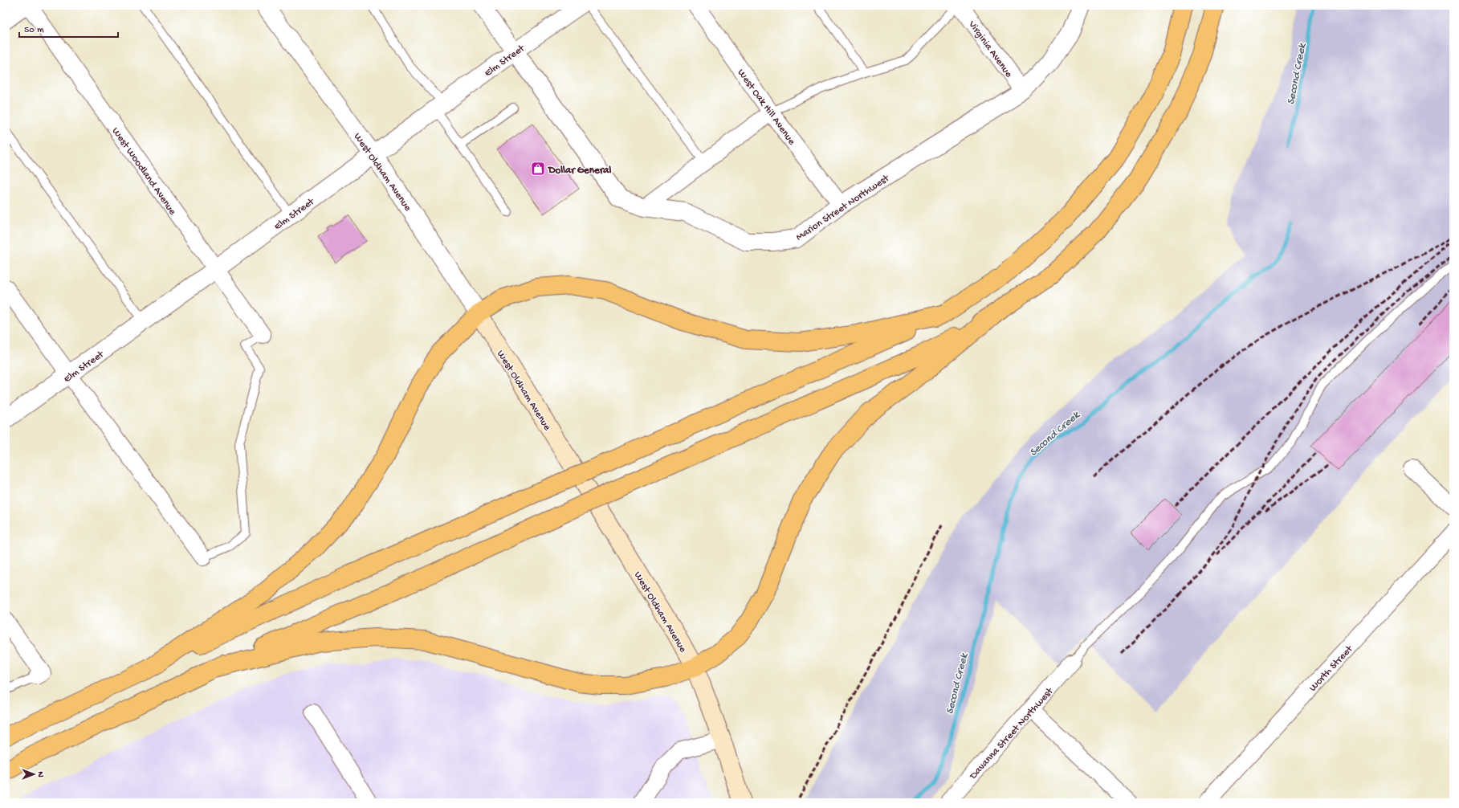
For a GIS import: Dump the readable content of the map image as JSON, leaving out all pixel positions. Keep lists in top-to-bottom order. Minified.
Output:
{"streets":{"main road":["West Oldham Avenue"],"street":["Virginia Avenue","Elm Street","West Oak Hill Avenue","West Woodland Avenue","Marion Street Northwest","Worth Street","Davanna Street Northwest"]},"crossings":[["Virginia Avenue","Marion Street Northwest"],["Elm Street","West Woodland Avenue"],["Elm Street","West Oldham Avenue"],["Elm Street","Marion Street Northwest"],["West Oak Hill Avenue","Marion Street Northwest"]],"water":["Second Creek"],"places":{"shop":["Dollar General"]},"scale_bar":"50 m","north":"right"}
